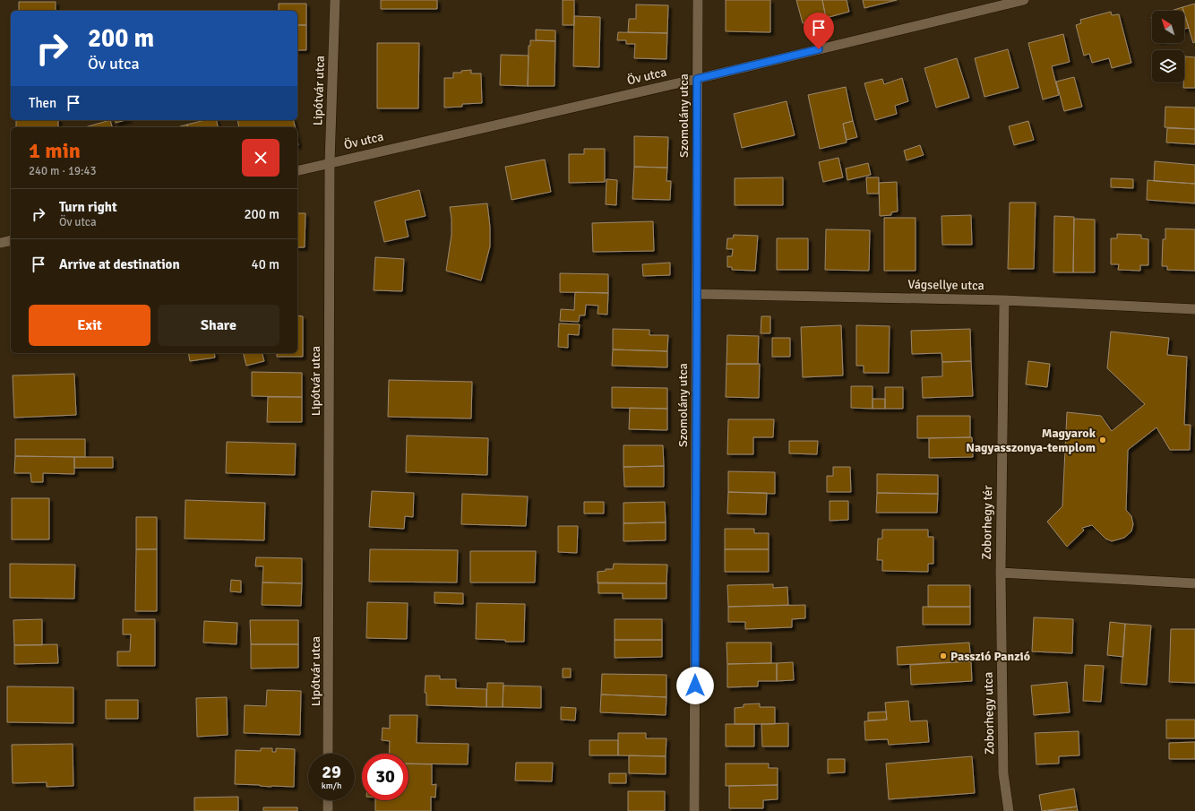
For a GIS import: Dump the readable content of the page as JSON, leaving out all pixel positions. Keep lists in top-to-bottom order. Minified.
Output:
{"streets":{"street":["Öv utca","Lipótvár utca","Szomolány utca","Vágsellye utca","Zoborhegy tér","Zoborhegy utca"]},"crossings":[["Öv utca","Lipótvár utca"],["Öv utca","Szomolány utca"],["Szomolány utca","Vágsellye utca"],["Vágsellye utca","Zoborhegy tér"],["Zoborhegy tér","Zoborhegy utca"]],"places":["Magyarok Nagyasszonya-templom","Passzió Panzió"],"north":"top left","page":{"turn":["200 m","Öv utca"],"then":"Then","heading":["1 min","240 m · 19:43"],"list":[{"name":"Turn right","note":"Öv utca","value":"200 m"},{"name":"Arrive at destination","value":"40 m"}],"buttons":["Exit","Share"],"speed":"29 km/h","limit":"30"}}
